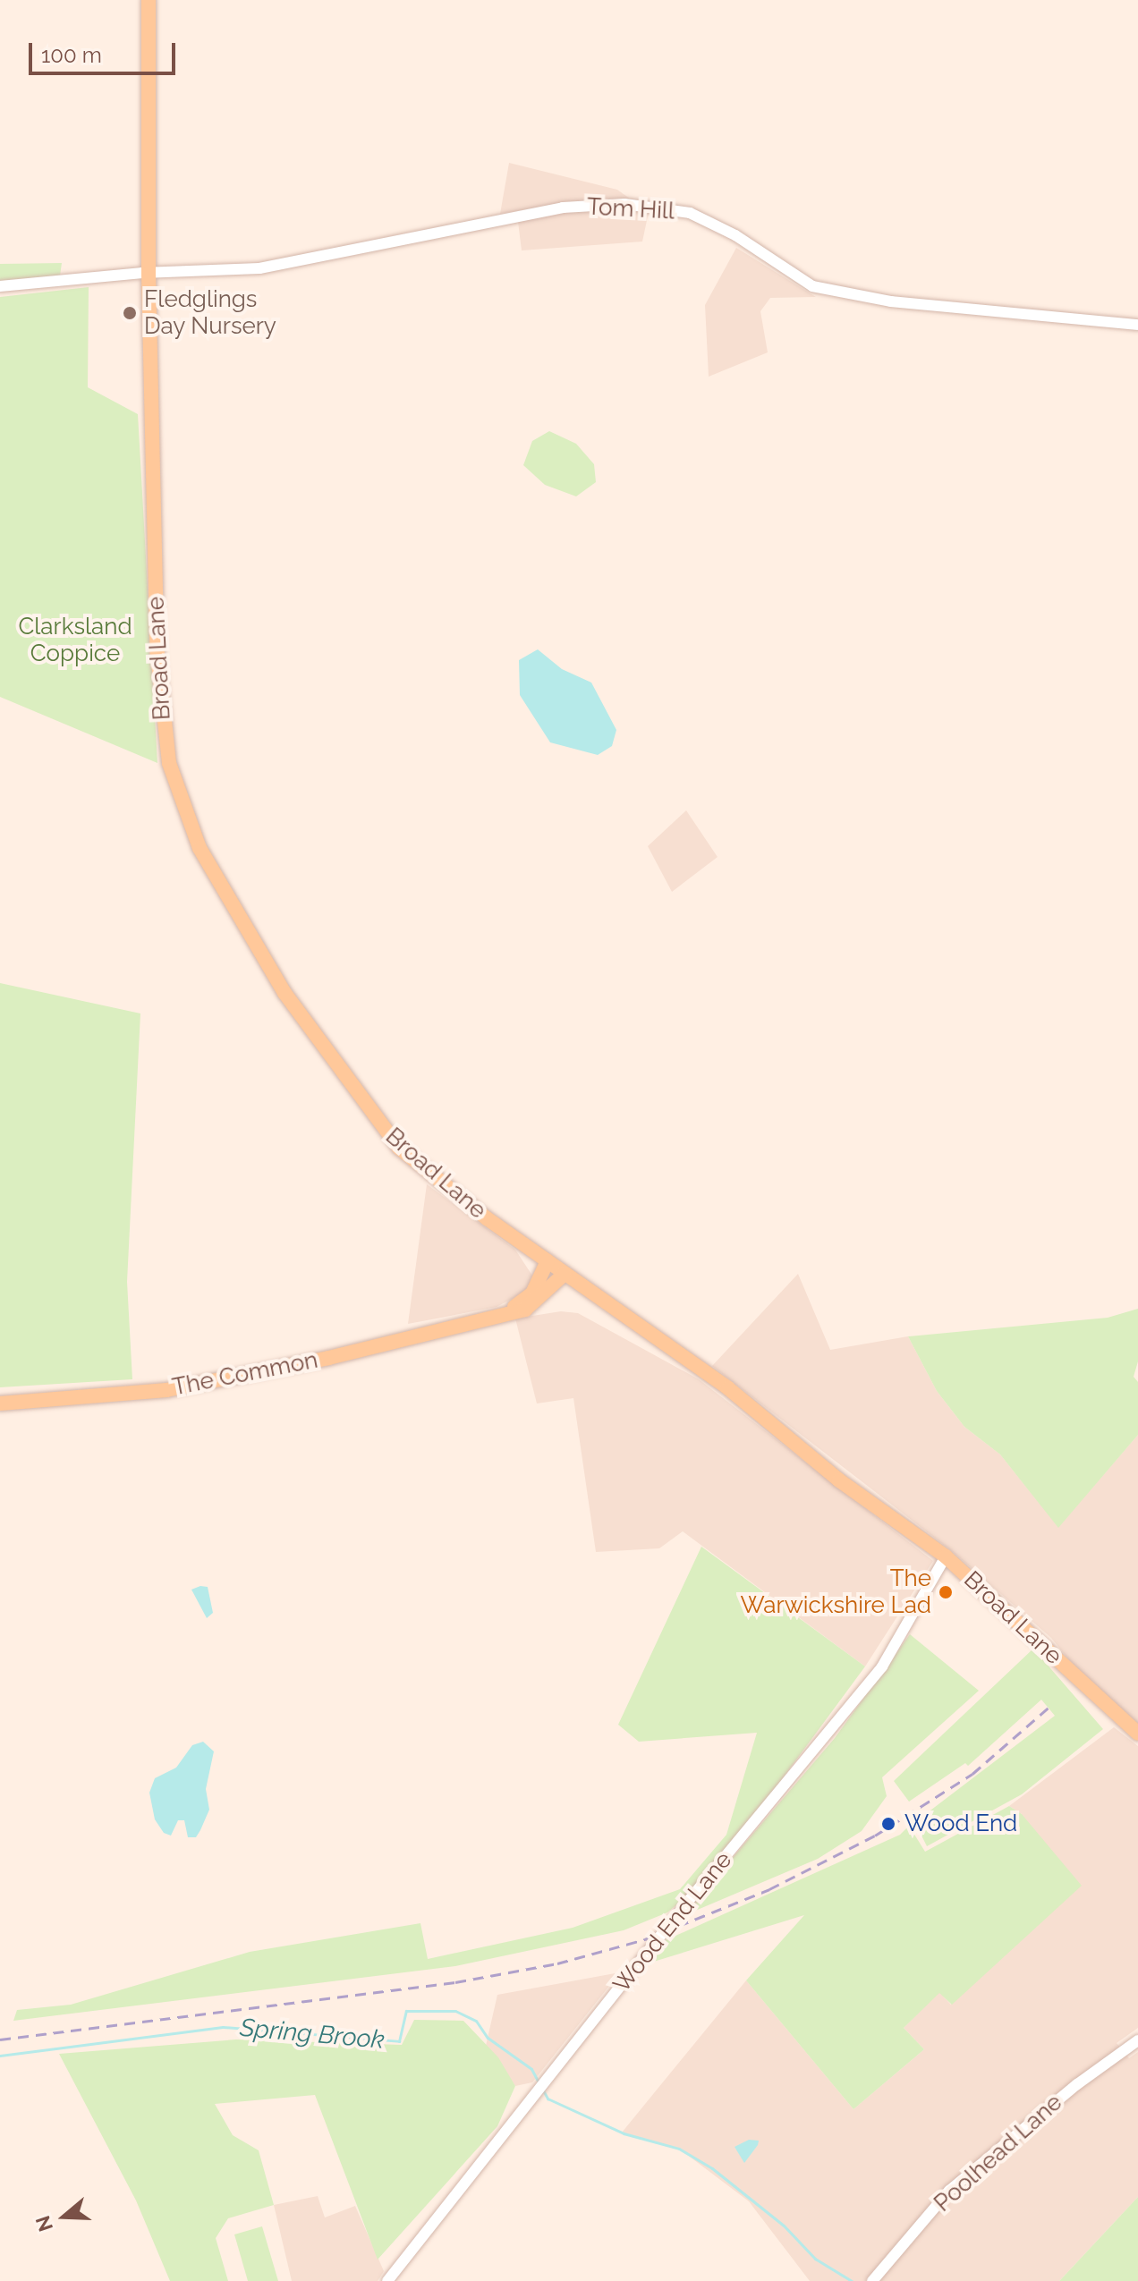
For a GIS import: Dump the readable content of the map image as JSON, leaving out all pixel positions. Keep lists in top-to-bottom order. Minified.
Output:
{"streets":{"main road":["Broad Lane","The Common"],"street":["Tom Hill","Wood End Lane","Poolhead Lane"]},"crossings":[["Tom Hill","Broad Lane"],["Broad Lane","The Common"],["Broad Lane","Wood End Lane"]],"water":["Spring Brook"],"parks":["Clarksland Coppice"],"places":["Fledglings Day Nursery","The Warwickshire Lad","Wood End"],"scale_bar":"100 m","north":"left"}
